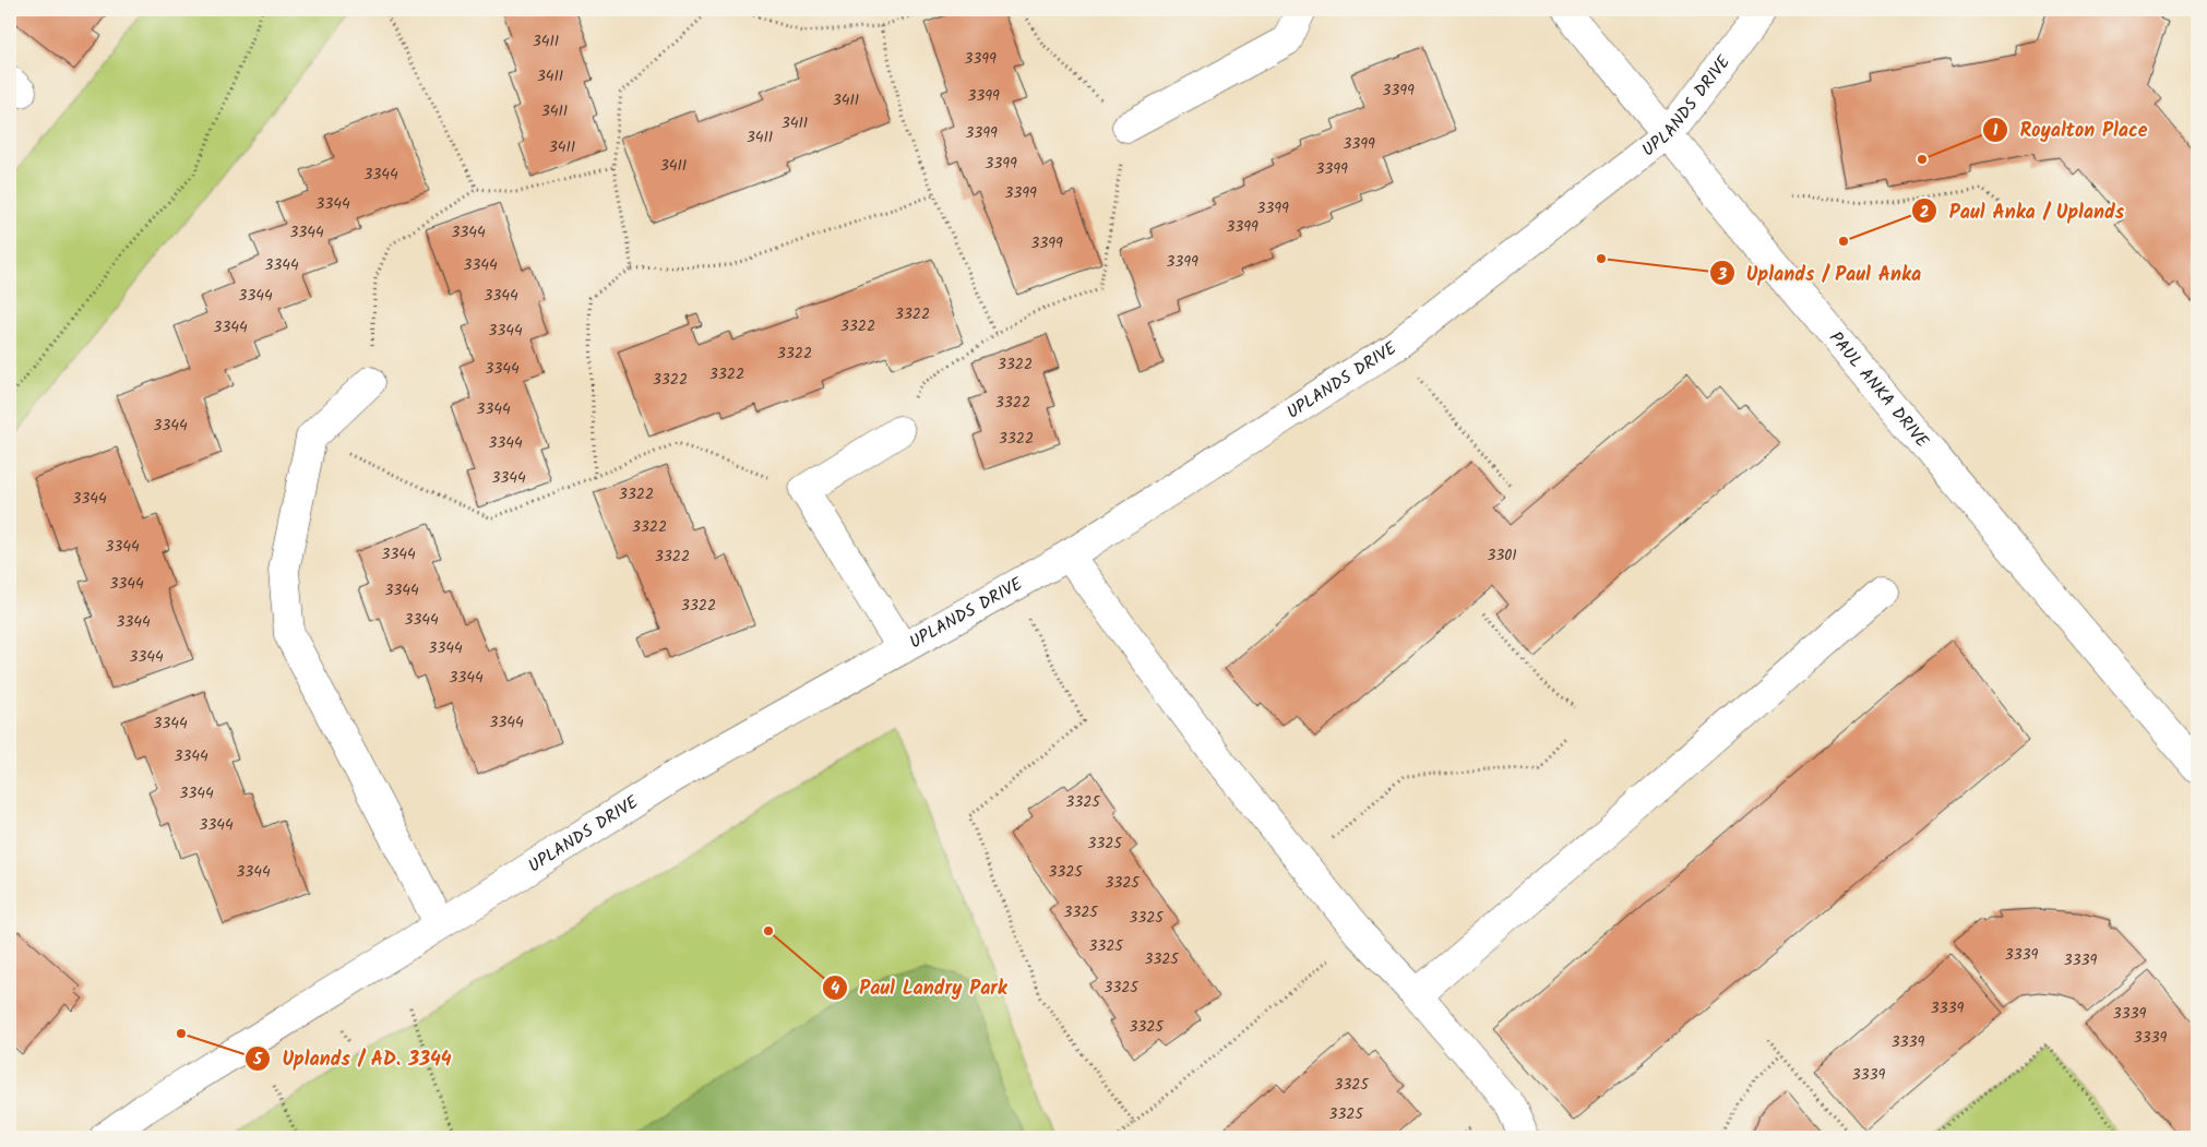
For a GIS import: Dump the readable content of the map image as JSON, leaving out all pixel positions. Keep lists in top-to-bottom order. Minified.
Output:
{"streets":{"street":["UPLANDS DRIVE","PAUL ANKA DRIVE"]},"crossings":[["UPLANDS DRIVE","PAUL ANKA DRIVE"]],"places":["Royalton Place","Paul Anka / Uplands","Uplands / Paul Anka","Paul Landry Park","Uplands / AD. 3344"],"house_numbers":["3411","3399","3411","3399","3399","3411","3411","3411","3399","3411","3399","3411","3399","3411","3399","3344","3399","3344","3399","3399","3344","3344","3399","3399","3344","3344","3344","3344","3322","3322","3344","3344","3322","3322","3344","3322","3322","3322","3344","3344","3322","3344","3344","3322","3344","3322","3344","3344","3301","3322","3344","3344","3322","3344","3344","3344","3344","3344","3344","3344","3344","3344","3325","3344","3325","3344","3325","3325","3325","3325","3325","3339","3325","3339","3325","3339","3339","3325","3339","3339","3339","3325","3325"]}
